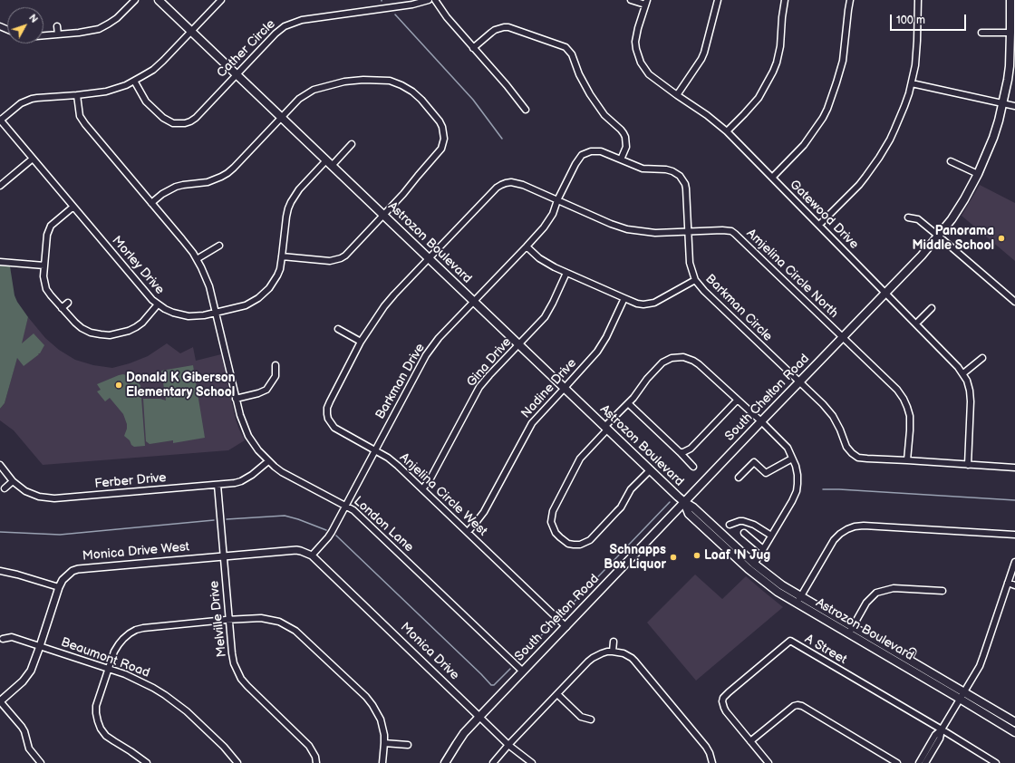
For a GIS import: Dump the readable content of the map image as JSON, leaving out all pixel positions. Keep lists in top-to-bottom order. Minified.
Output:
{"streets":{"main road":["Astrozon Boulevard","South Chelton Road"],"street":["Cather Circle","Gatewood Drive","Morley Drive","Amjelina Circle North","Barkman Circle","Gina Drive","Barkman Drive","Nadine Drive","Ferber Drive","Anjelina Circle West","London Lane","Monica Drive West","Melville Drive","A Street","Monica Drive","Beaumont Road"]},"crossings":[["Cather Circle","Astrozon Boulevard"],["Gatewood Drive","Barkman Circle"],["Gatewood Drive","South Chelton Road"],["Astrozon Boulevard","Morley Drive"],["Astrozon Boulevard","Gina Drive"],["Astrozon Boulevard","Barkman Drive"],["Astrozon Boulevard","Nadine Drive"],["Astrozon Boulevard","South Chelton Road"],["Astrozon Boulevard","Anjelina Circle West"],["Morley Drive","London Lane"],["Amjelina Circle North","Barkman Circle"],["Amjelina Circle North","Barkman Drive"],["Amjelina Circle North","South Chelton Road"],["Amjelina Circle North","Anjelina Circle West"],["Barkman Circle","Barkman Drive"],["Barkman Circle","South Chelton Road"],["Barkman Circle","Anjelina Circle West"],["Gina Drive","Anjelina Circle West"],["Barkman Drive","Anjelina Circle West"],["Barkman Drive","London Lane"],["Barkman Drive","Monica Drive West"],["Barkman Drive","Monica Drive"],["Nadine Drive","Anjelina Circle West"],["South Chelton Road","Anjelina Circle West"],["South Chelton Road","London Lane"],["South Chelton Road","Monica Drive"],["Ferber Drive","London Lane"],["Ferber Drive","Melville Drive"],["Monica Drive West","Melville Drive"],["Monica Drive West","Monica Drive"],["Monica Drive West","Beaumont Road"]],"places":["Panorama Middle School","Donald K Giberson Elementary School","Loaf 'N Jug","Schnapps Box Liquor"],"scale_bar":"100 m","north":"top right"}
